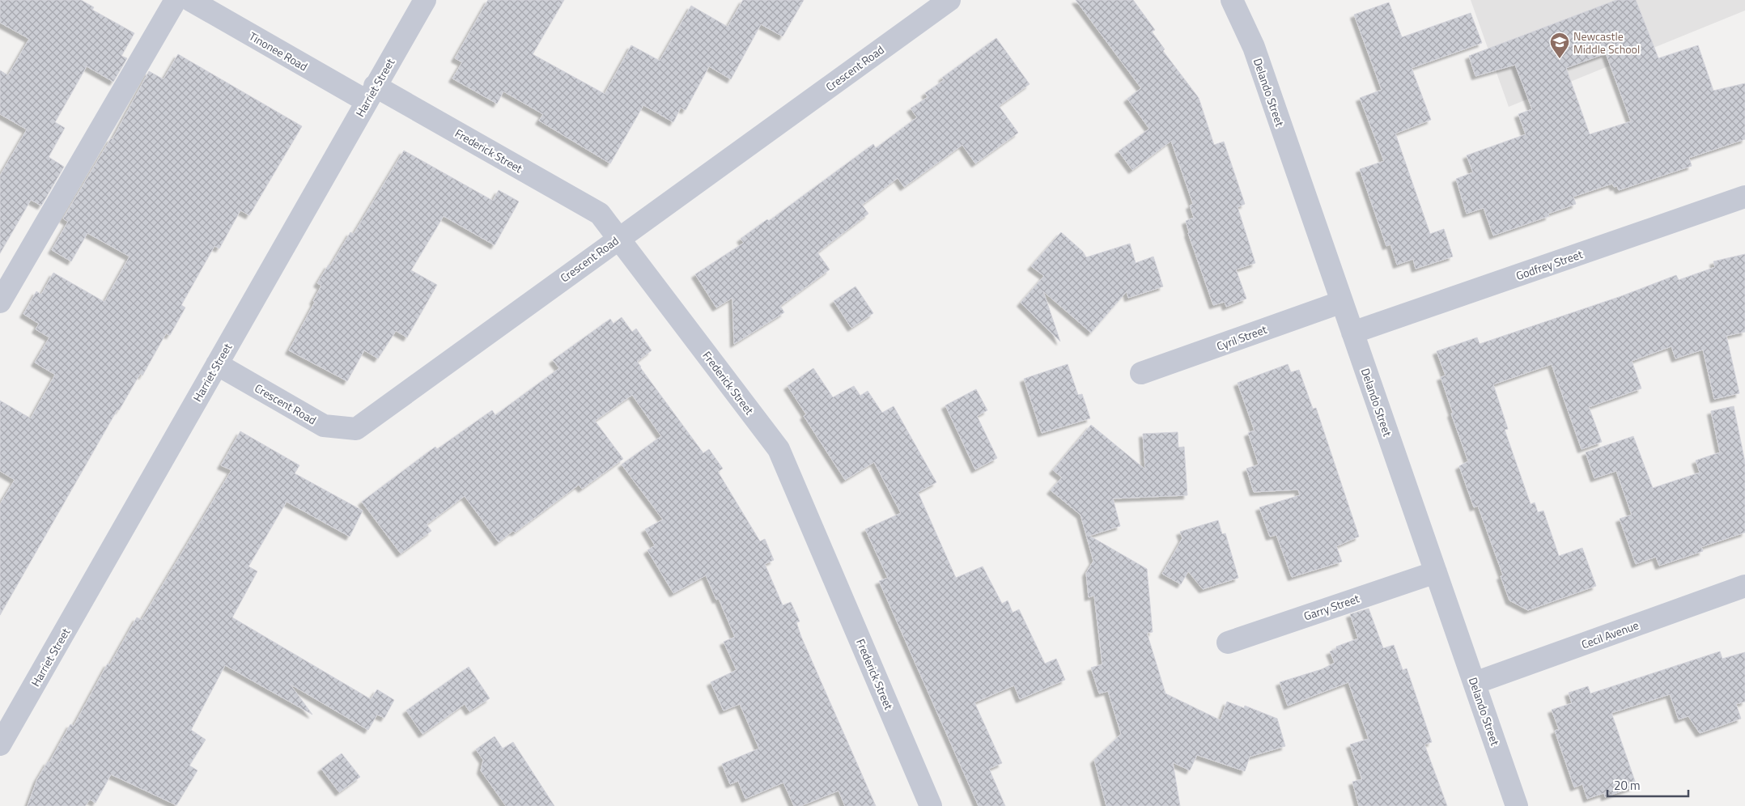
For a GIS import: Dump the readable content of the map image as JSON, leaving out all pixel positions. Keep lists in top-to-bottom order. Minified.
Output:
{"streets":{"street":["Tinonee Road","Crescent Road","Harriet Street","Delando Street","Frederick Street","Godfrey Street","Cyril Street","Garry Street","Cecil Avenue"]},"crossings":[["Tinonee Road","Harriet Street"],["Tinonee Road","Frederick Street"],["Crescent Road","Harriet Street"],["Crescent Road","Frederick Street"],["Harriet Street","Frederick Street"],["Delando Street","Godfrey Street"],["Delando Street","Cyril Street"],["Delando Street","Garry Street"],["Delando Street","Cecil Avenue"]],"places":{"school or university":["Newcastle Middle School"]},"scale_bar":"20 m"}
